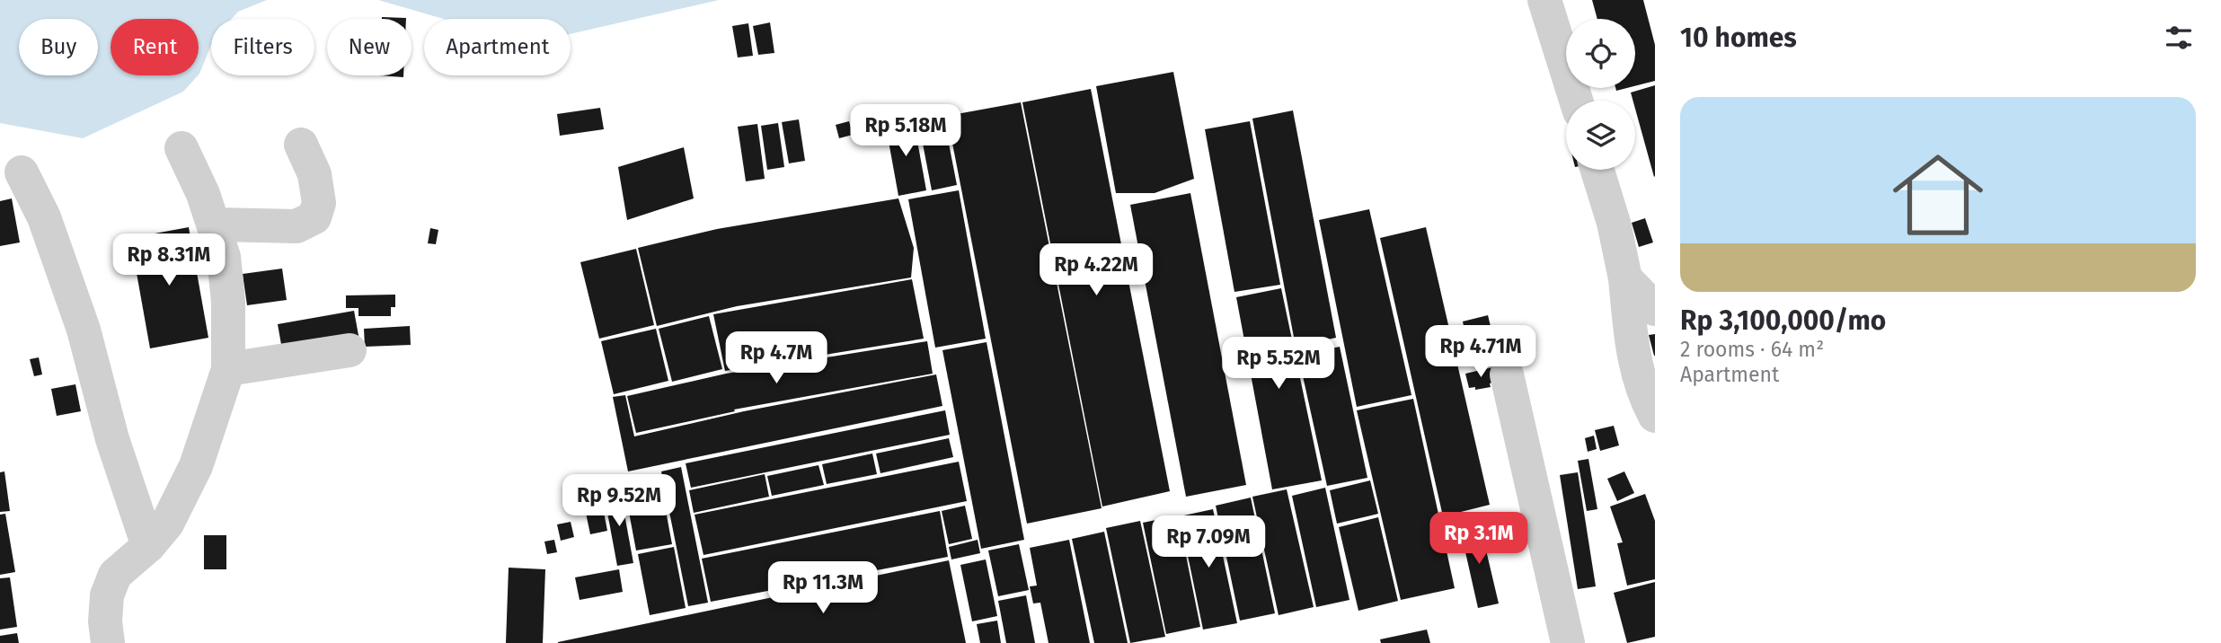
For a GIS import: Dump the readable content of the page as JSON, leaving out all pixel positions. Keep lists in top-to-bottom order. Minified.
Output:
{"page":{"heading":"10 homes","chip":["Buy","Rent","Filters","New","Apartment"],"list":[{"name":"Rp 3,100,000/mo","note":"2 rooms · 64 m² · Apartment"}],"price":["Rp 5.18M","Rp 8.31M","Rp 4.22M","Rp 4.71M","Rp 4.7M","Rp 5.52M","Rp 9.52M","Rp 3.1M","Rp 7.09M","Rp 11.3M"]}}
